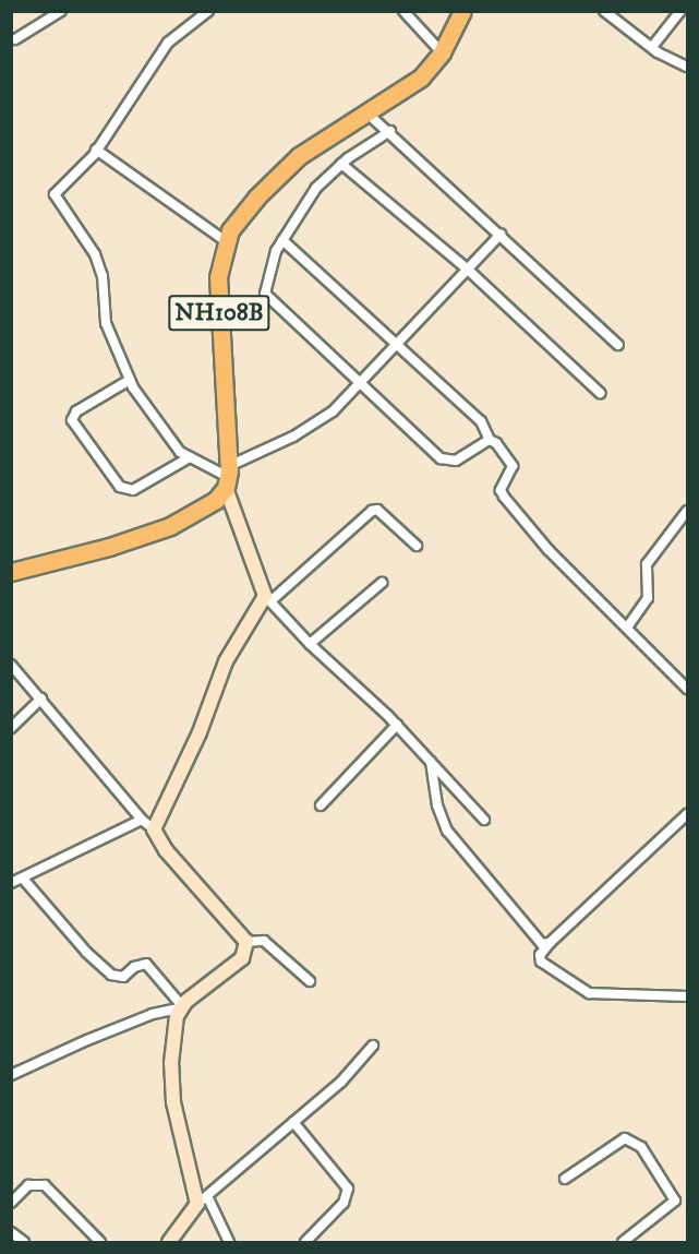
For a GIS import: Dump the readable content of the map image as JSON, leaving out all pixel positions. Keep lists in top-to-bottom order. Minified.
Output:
{"streets":{"highway":["NH108B"]}}
